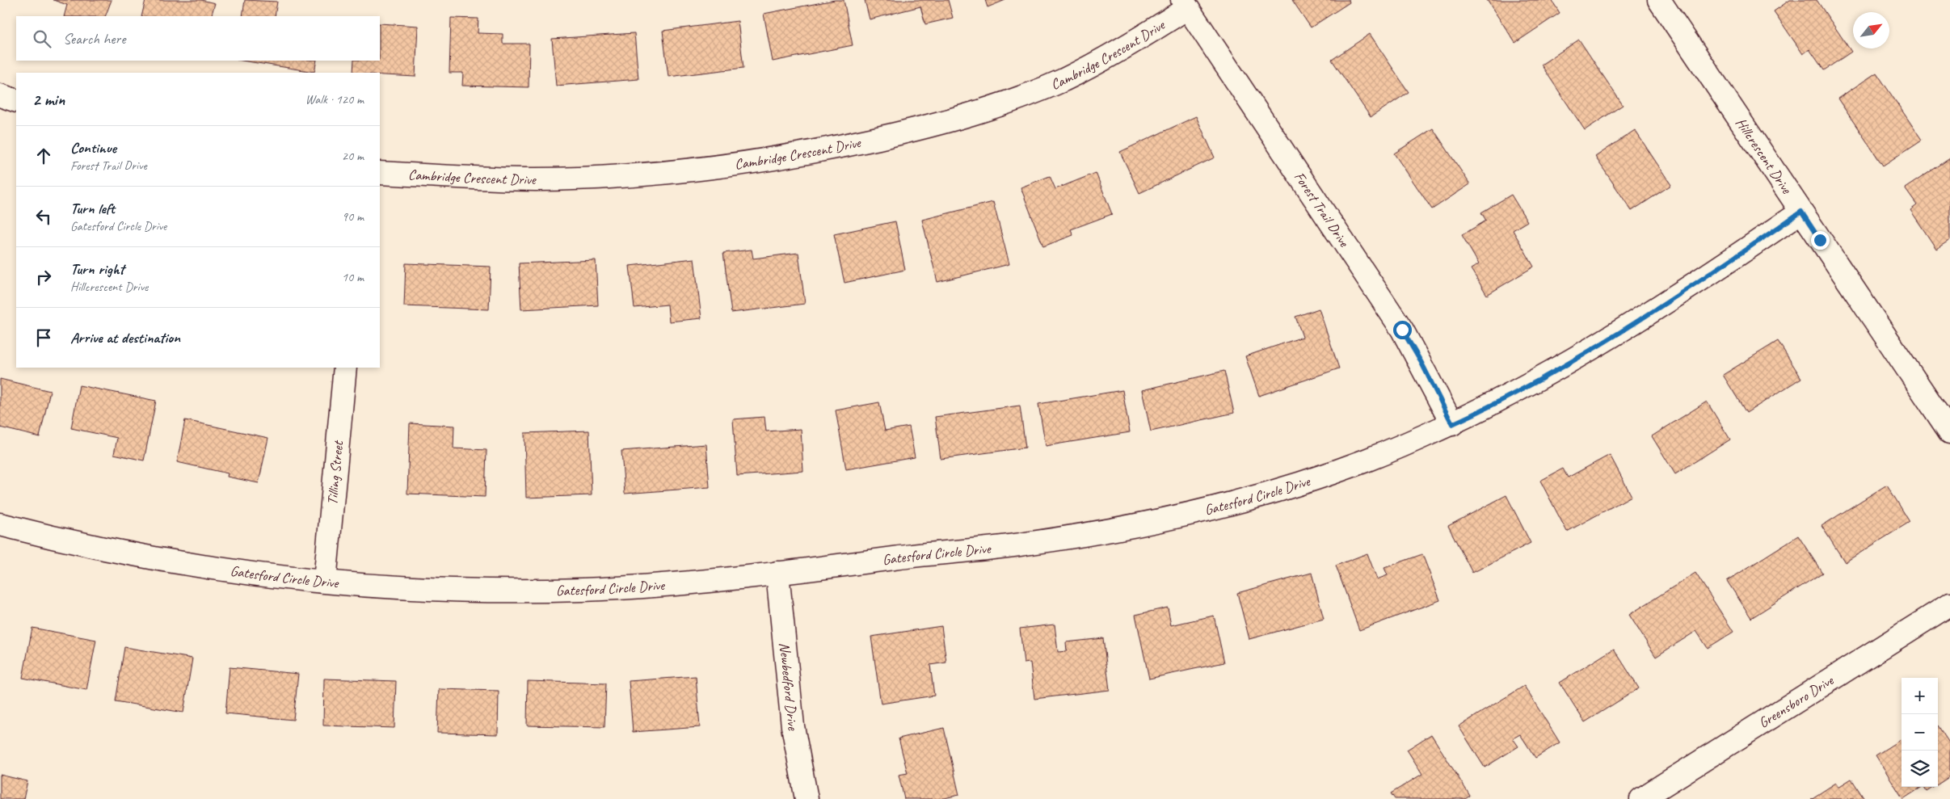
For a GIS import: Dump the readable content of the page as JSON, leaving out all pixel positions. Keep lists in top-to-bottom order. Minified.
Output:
{"streets":{"street":["Cambridge Crescent Drive","Hillcrescent Drive","Forest Trail Drive","Tilling Street","Gatesford Circle Drive","Newbedford Drive","Greensboro Drive"]},"crossings":[["Cambridge Crescent Drive","Forest Trail Drive"],["Hillcrescent Drive","Gatesford Circle Drive"],["Forest Trail Drive","Gatesford Circle Drive"],["Tilling Street","Gatesford Circle Drive"],["Gatesford Circle Drive","Newbedford Drive"]],"north":"top right","page":{"search":"Search here","heading":["2 min","Walk · 120 m"],"list":[["Continue","Forest Trail Drive","20 m"],["Turn left","Gatesford Circle Drive","90 m"],["Turn right","Hillcrescent Drive","10 m"],"Arrive at destination"],"map_buttons":["+","−"]}}
